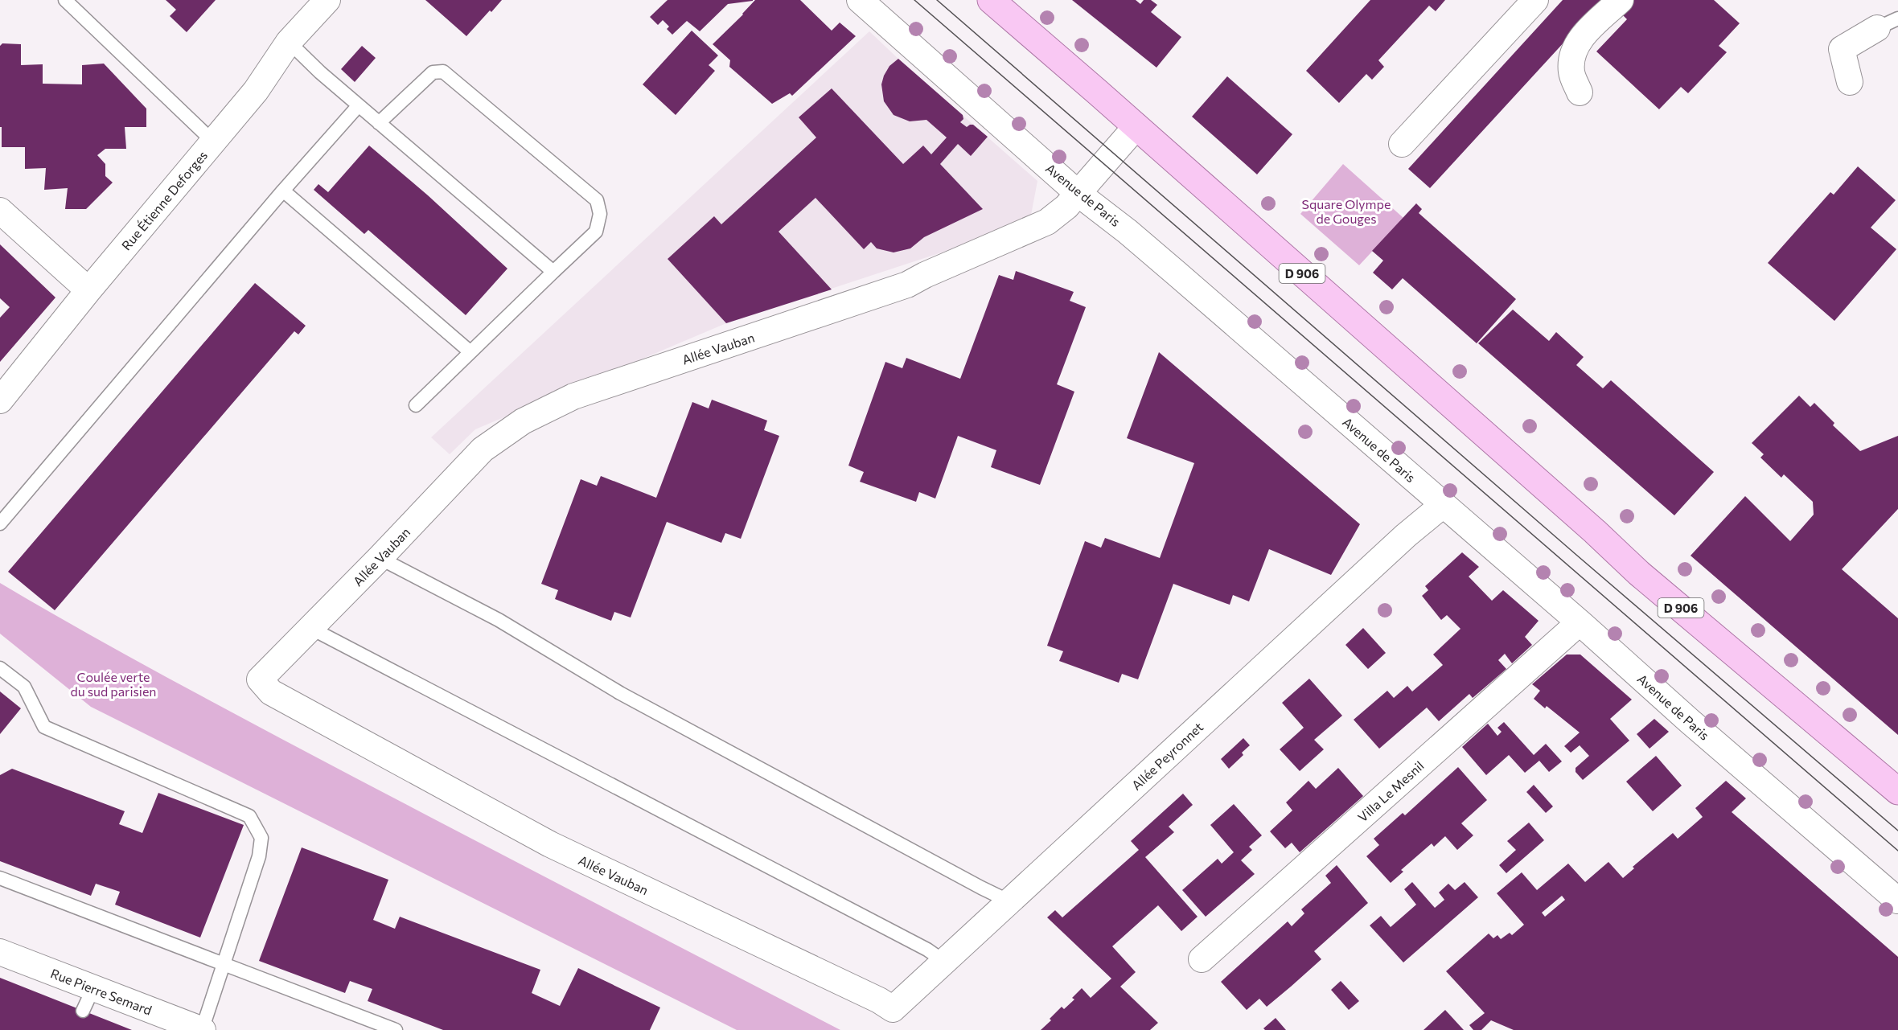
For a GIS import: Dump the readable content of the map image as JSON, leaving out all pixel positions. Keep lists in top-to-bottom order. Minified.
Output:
{"streets":{"main road":["D 906"],"street":["Avenue de Paris","Rue Étienne Deforges","Allée Vauban","Allée Peyronnet","Villa Le Mesnil","Rue Pierre Semard"]},"crossings":[["Avenue de Paris","Allée Vauban"],["Avenue de Paris","Allée Peyronnet"],["Avenue de Paris","Villa Le Mesnil"],["D 906","Allée Vauban"],["Allée Vauban","Allée Peyronnet"]],"parks":["Square Olympe de Gouges","Coulée verte du sud parisien"]}
